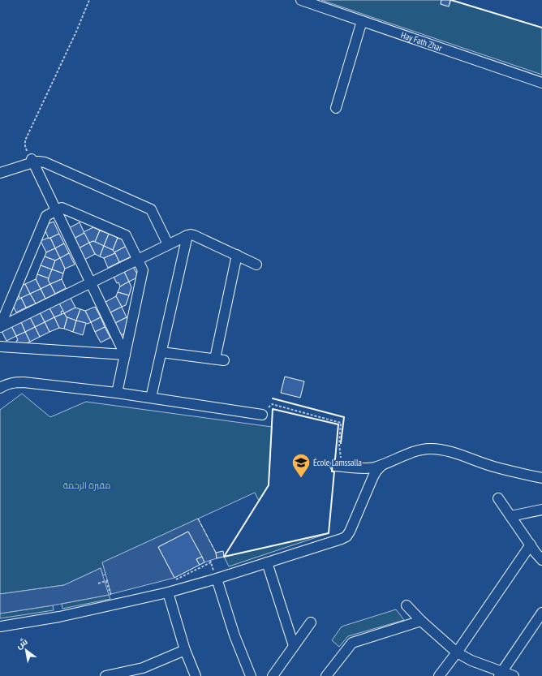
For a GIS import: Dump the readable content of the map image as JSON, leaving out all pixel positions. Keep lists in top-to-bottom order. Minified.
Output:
{"streets":{"street":["Hay Fath Zhar"]},"parks":["مقبرة الرحمة"],"places":{"school or university":["École Lamssalla"]},"north":"top left"}
